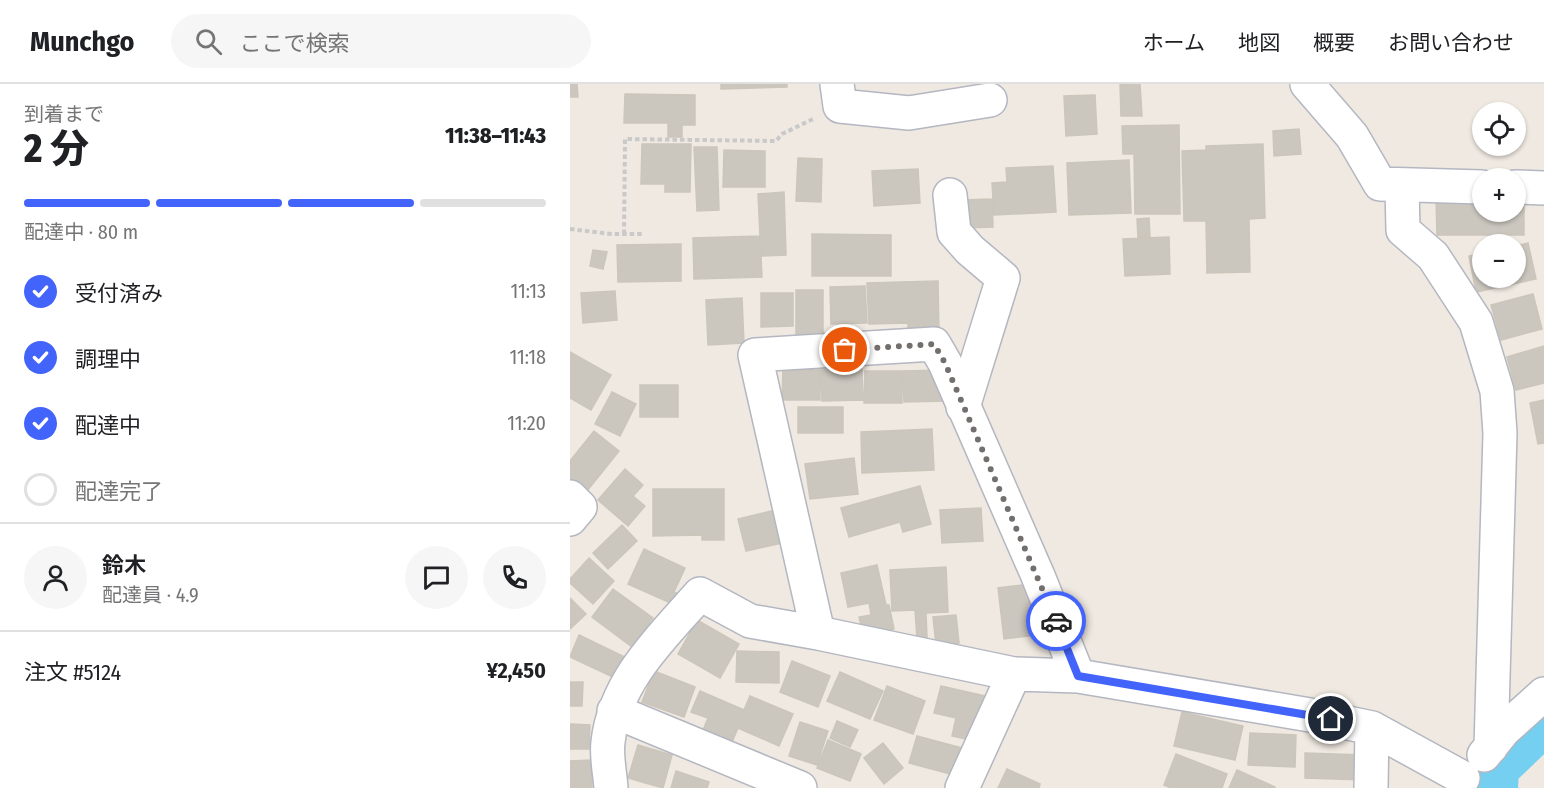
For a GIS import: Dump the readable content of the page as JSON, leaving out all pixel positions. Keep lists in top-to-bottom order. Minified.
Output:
{"page":{"header":"Munchgo","search":"ここで検索","nav":["ホーム","地図","概要","お問い合わせ"],"heading":["2 分","到着まで","11:38–11:43"],"panel":["鈴木","配達員 · 4.9","注文 #5124","¥2,450"],"map_buttons":["+","−"],"bar":"配達中 · 80 m","list":[["受付済み","11:13"],["調理中","11:18"],["配達中","11:20"],"配達完了"]}}
